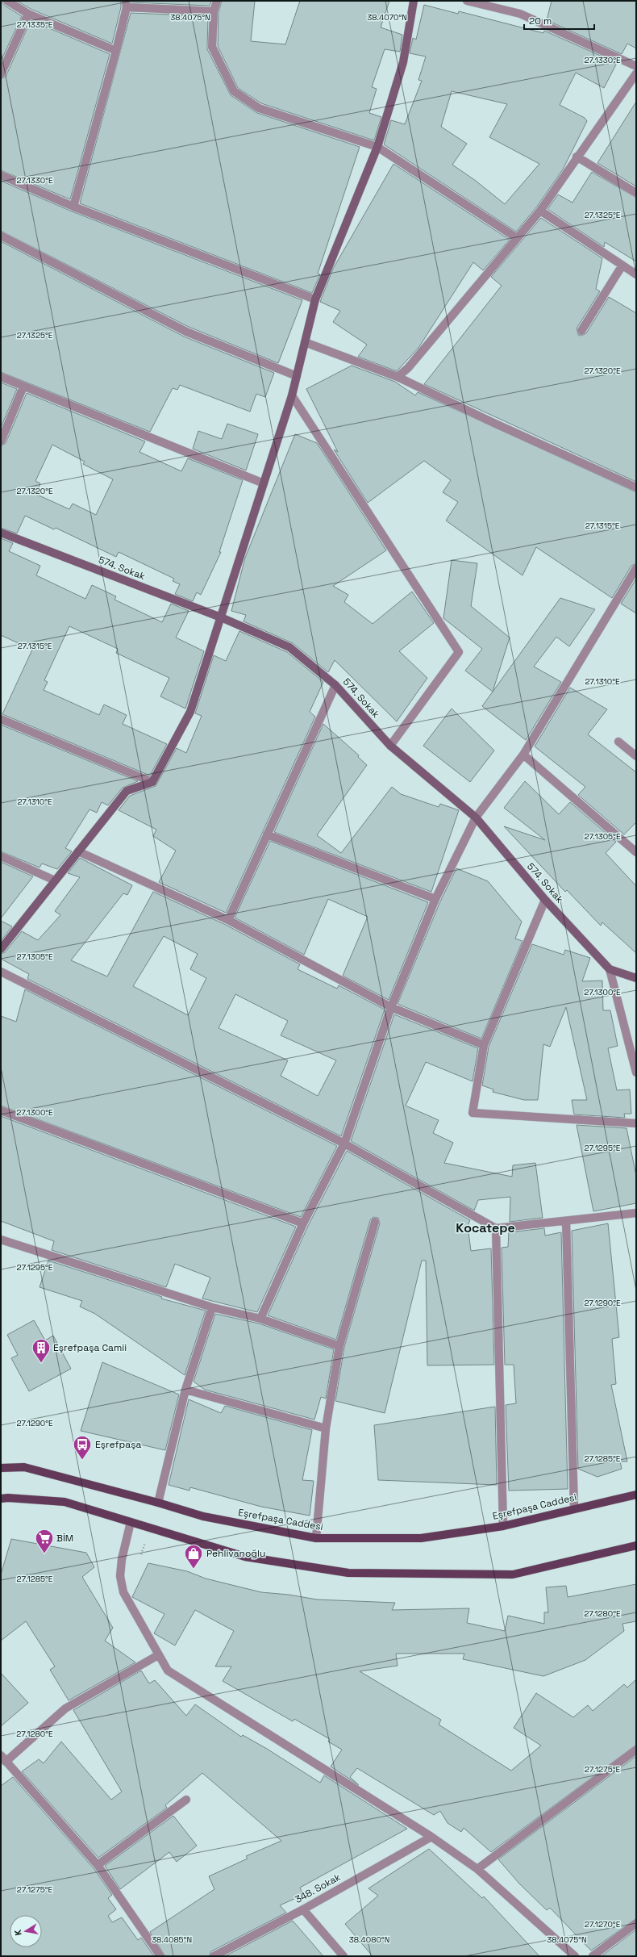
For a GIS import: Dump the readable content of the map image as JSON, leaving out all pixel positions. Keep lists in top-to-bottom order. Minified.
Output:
{"streets":{"main road":["Eşrefpaşa Caddesi"],"street":["574. Sokak","348. Sokak"]},"districts":["Kocatepe"],"places":{"building":["Eşrefpaşa Camii"],"bus stop":["Eşrefpaşa"],"supermarket":["BİM"],"shop":["Pehlivanoğlu"]},"scale_bar":"20 m","north":"left","coordinates":["38.4075°N","38.4070°N","27.1335°E","27.1330°E","27.1325°E","27.1320°E","27.1315°E","27.1310°E","27.1305°E","27.1300°E","27.1295°E","27.1290°E","27.1285°E","27.1280°E","27.1275°E","27.1270°E","38.4085°N","38.4080°N"]}
